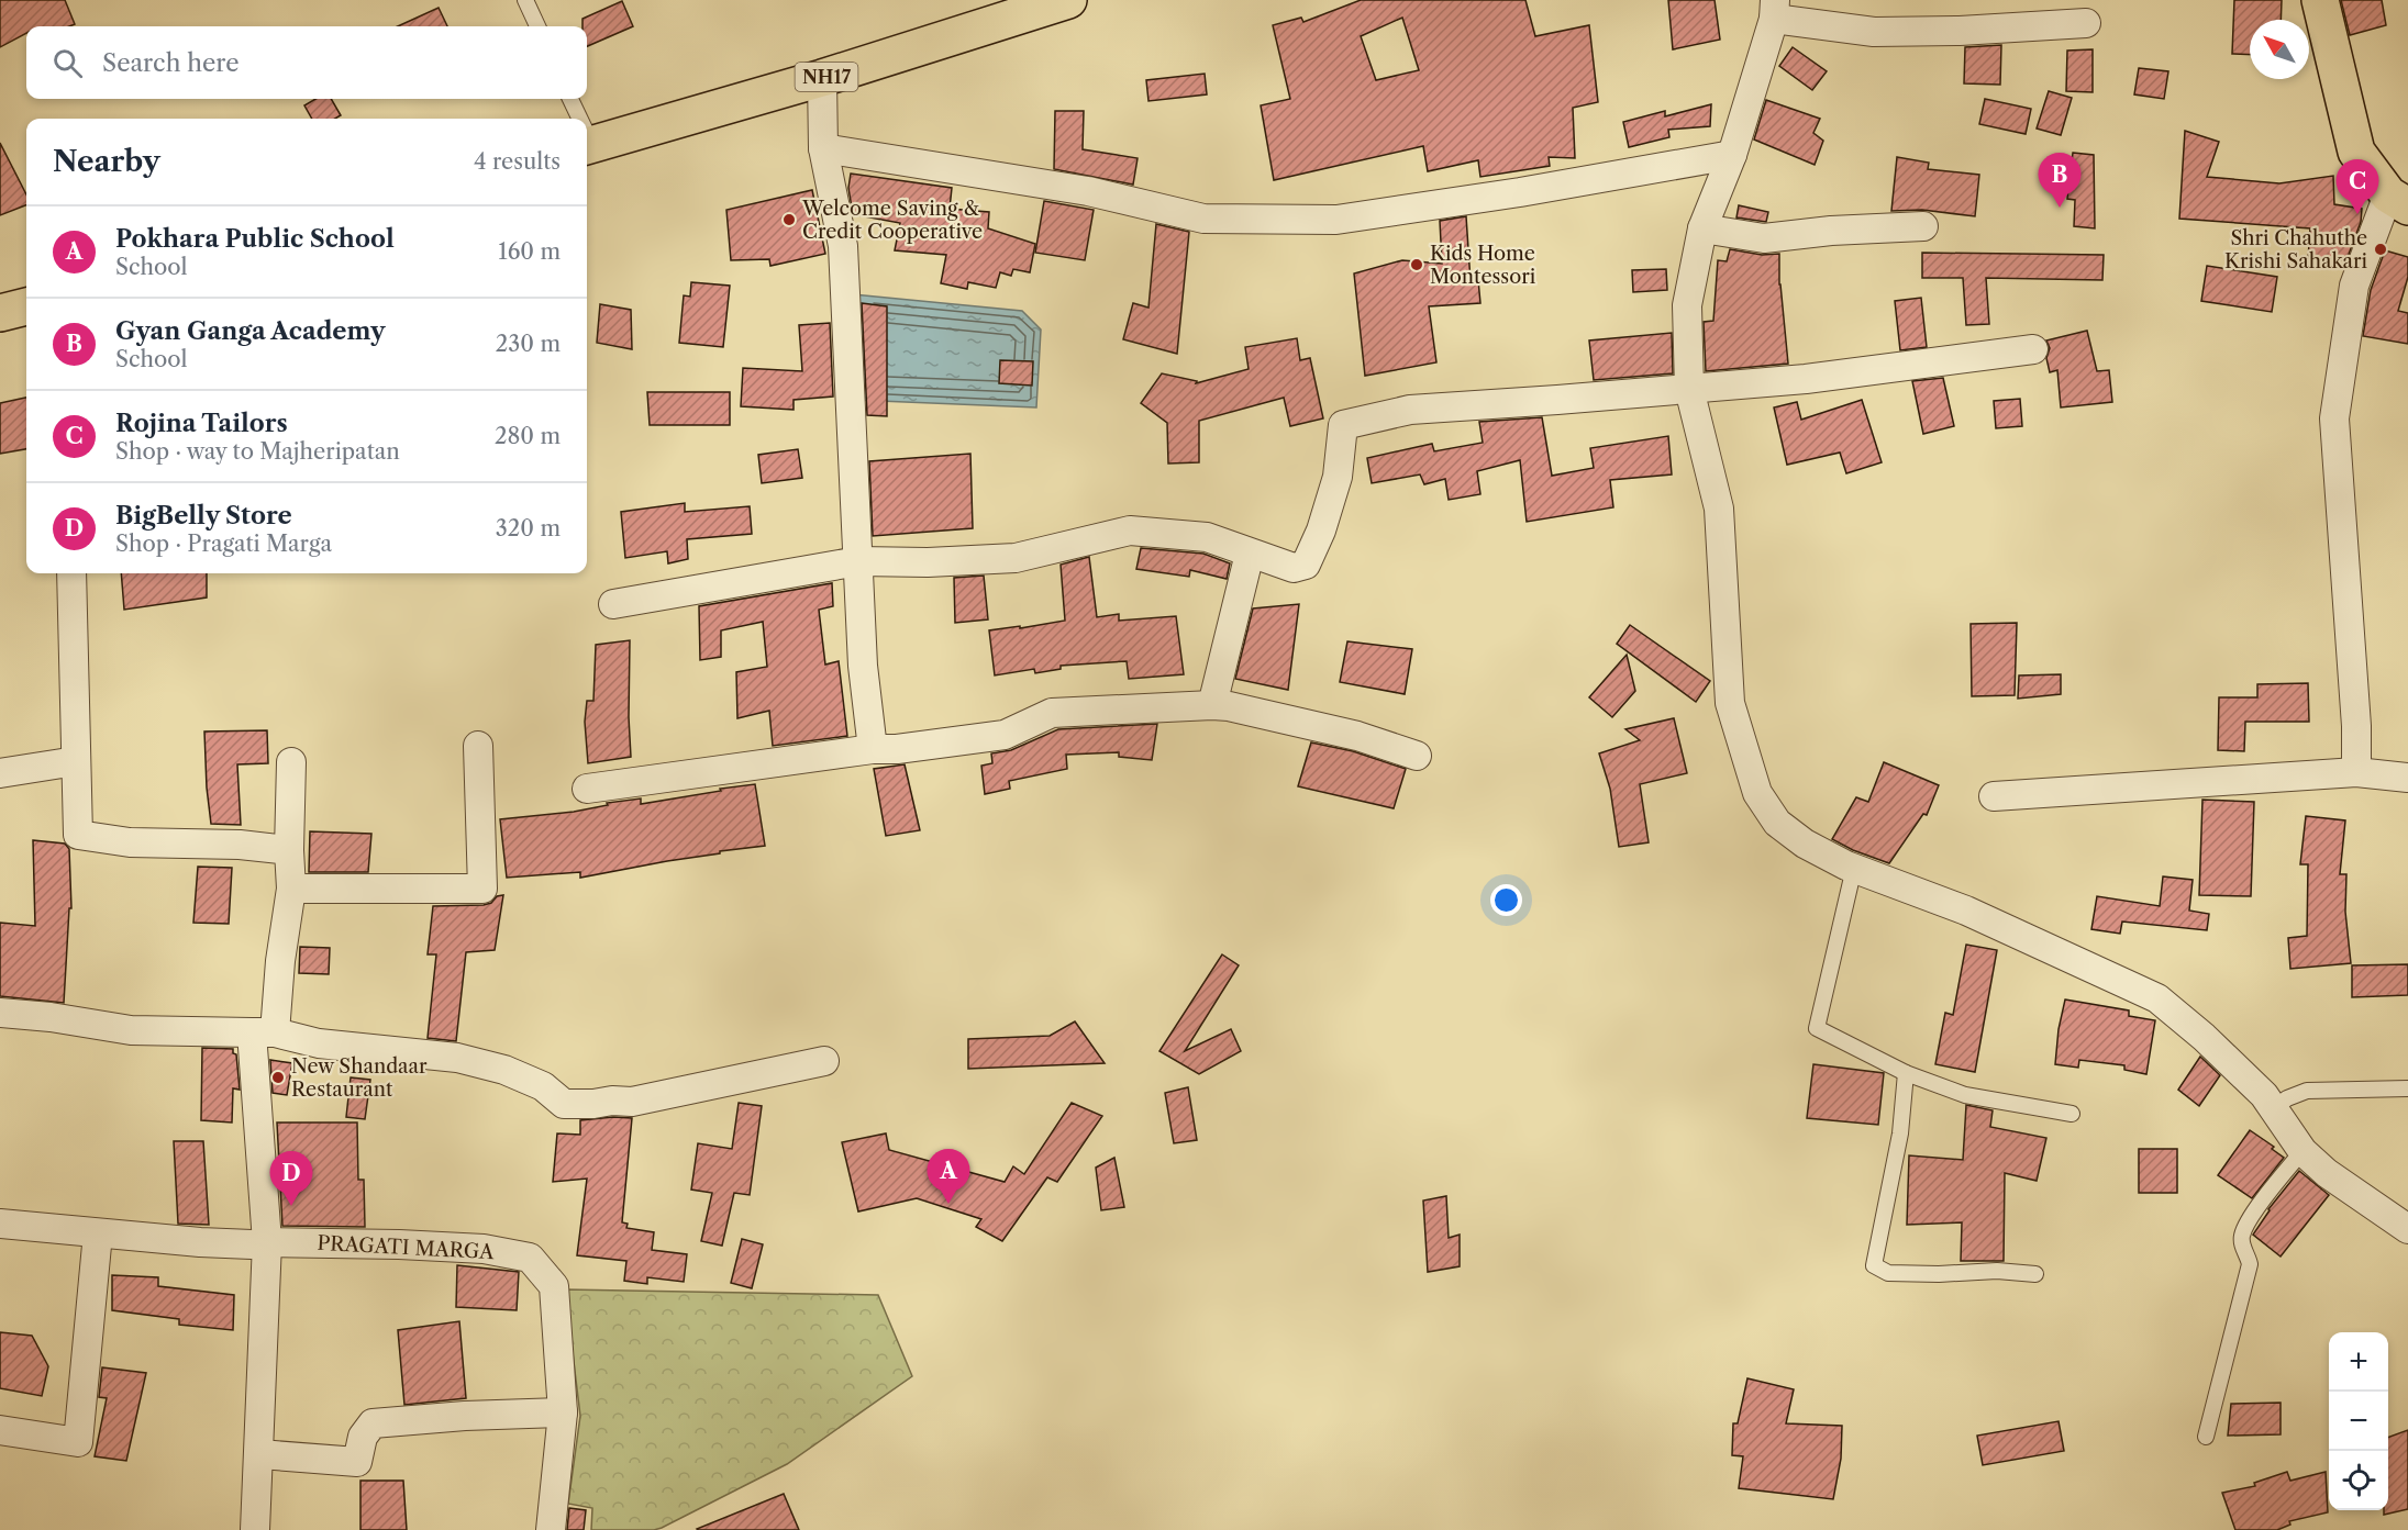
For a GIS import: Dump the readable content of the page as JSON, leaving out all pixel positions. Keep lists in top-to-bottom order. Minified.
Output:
{"streets":{"main road":["NH17"],"street":["PRAGATI MARGA"]},"places":["Welcome Saving & Credit Cooperative","Shri Chahuthe Krishi Sahakari","Kids Home Montessori","New Shandaar Restaurant"],"north":"top left","page":{"search":"Search here","heading":["Nearby","4 results"],"pins":["B","C","A","D"],"list":[{"mark":"A","name":"Pokhara Public School","note":"School","value":"160 m"},{"mark":"B","name":"Gyan Ganga Academy","note":"School","value":"230 m"},{"mark":"C","name":"Rojina Tailors","note":"Shop · way to Majheripatan","value":"280 m"},{"mark":"D","name":"BigBelly Store","note":"Shop · Pragati Marga","value":"320 m"}],"map_buttons":["+","−"]}}
